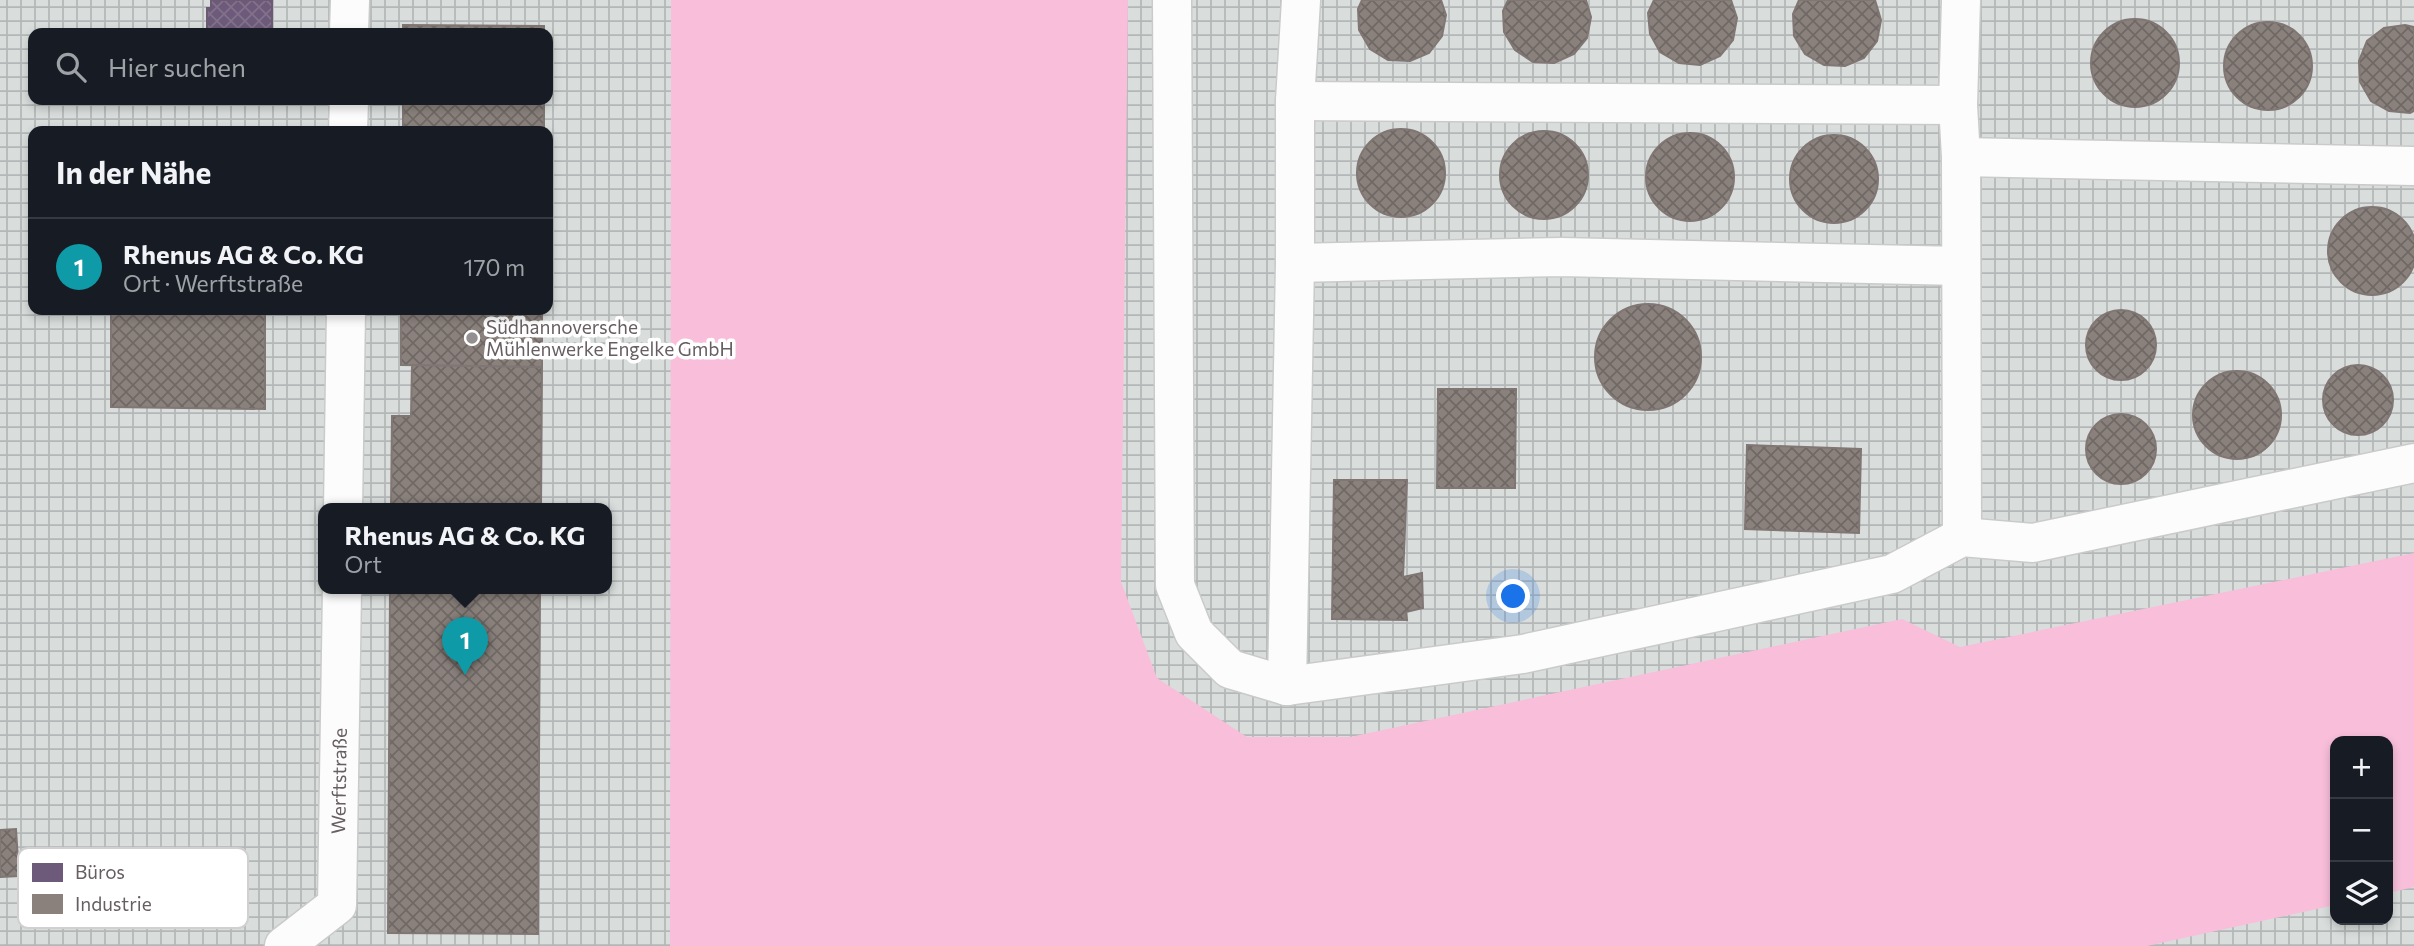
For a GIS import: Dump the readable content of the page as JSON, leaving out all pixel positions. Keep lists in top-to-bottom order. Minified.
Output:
{"streets":{"street":["Werftstraße"]},"places":["Südhannoversche Mühlenwerke Engelke GmbH"],"legend":["Büros","Industrie"],"page":{"search":"Hier suchen","heading":"In der Nähe","list":[{"mark":"1","name":"Rhenus AG & Co. KG","note":"Ort · Werftstraße","value":"170 m"}],"popup":["Rhenus AG & Co. KG","Ort"],"pins":"1","map_buttons":["+","−"]}}
